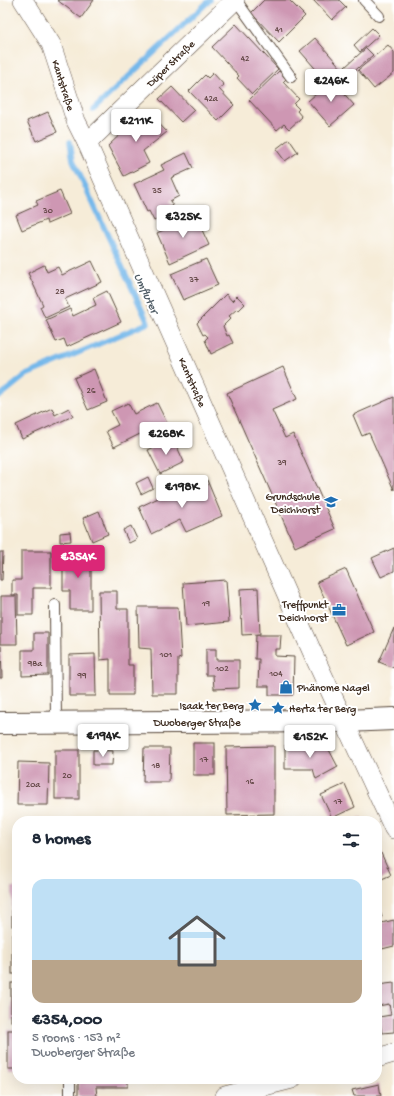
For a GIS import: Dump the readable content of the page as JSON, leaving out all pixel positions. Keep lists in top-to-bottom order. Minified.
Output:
{"streets":{"street":["Düper Straße","Kantstraße","Dwoberger Straße"]},"crossings":[["Düper Straße","Kantstraße"],["Kantstraße","Dwoberger Straße"]],"water":["Umfluter"],"places":{"school or university":["Grundschule Deichhorst"],"office":["Treffpunkt Deichhorst"],"shop":["Phänome Nagel"],"place":["Isaak ter Berg","Herta ter Berg"]},"house_numbers":["41","42","42a","35","30","37","28","26","39","19","101","98a","102","104","99","17","18","20","16","20a","17"],"page":{"price":["€246K","€211K","€325K","€268K","€198K","€354K","€194K","€152K"],"heading":"8 homes","list":[{"name":"€354,000","note":"5 rooms · 153 m² · Dwoberger Straße"}]}}
